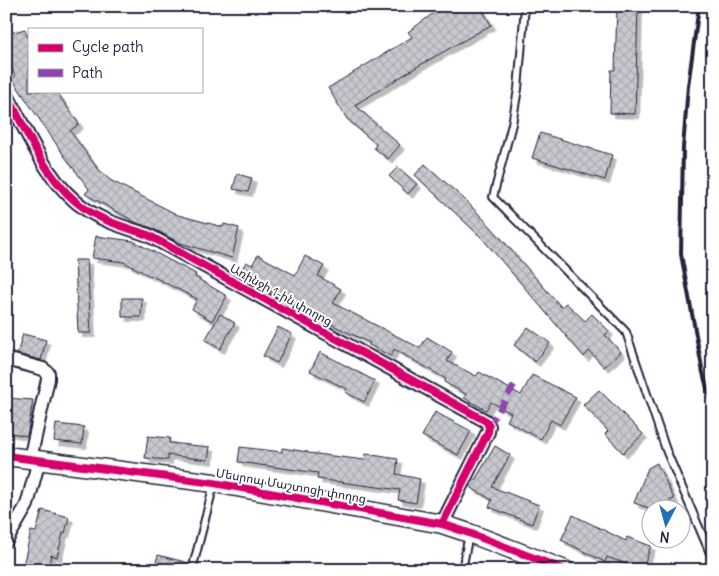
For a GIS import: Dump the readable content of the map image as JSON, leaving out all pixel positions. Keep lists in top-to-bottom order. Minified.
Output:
{"streets":{"street":["Առինջի 1-ին փողոց","Մեսրոպ Մաշտոցի փողոց"]},"crossings":[["Առինջի 1-ին փողոց","Մեսրոպ Մաշտոցի փողոց"]],"legend":["Cycle path","Path"],"north":"bottom"}
